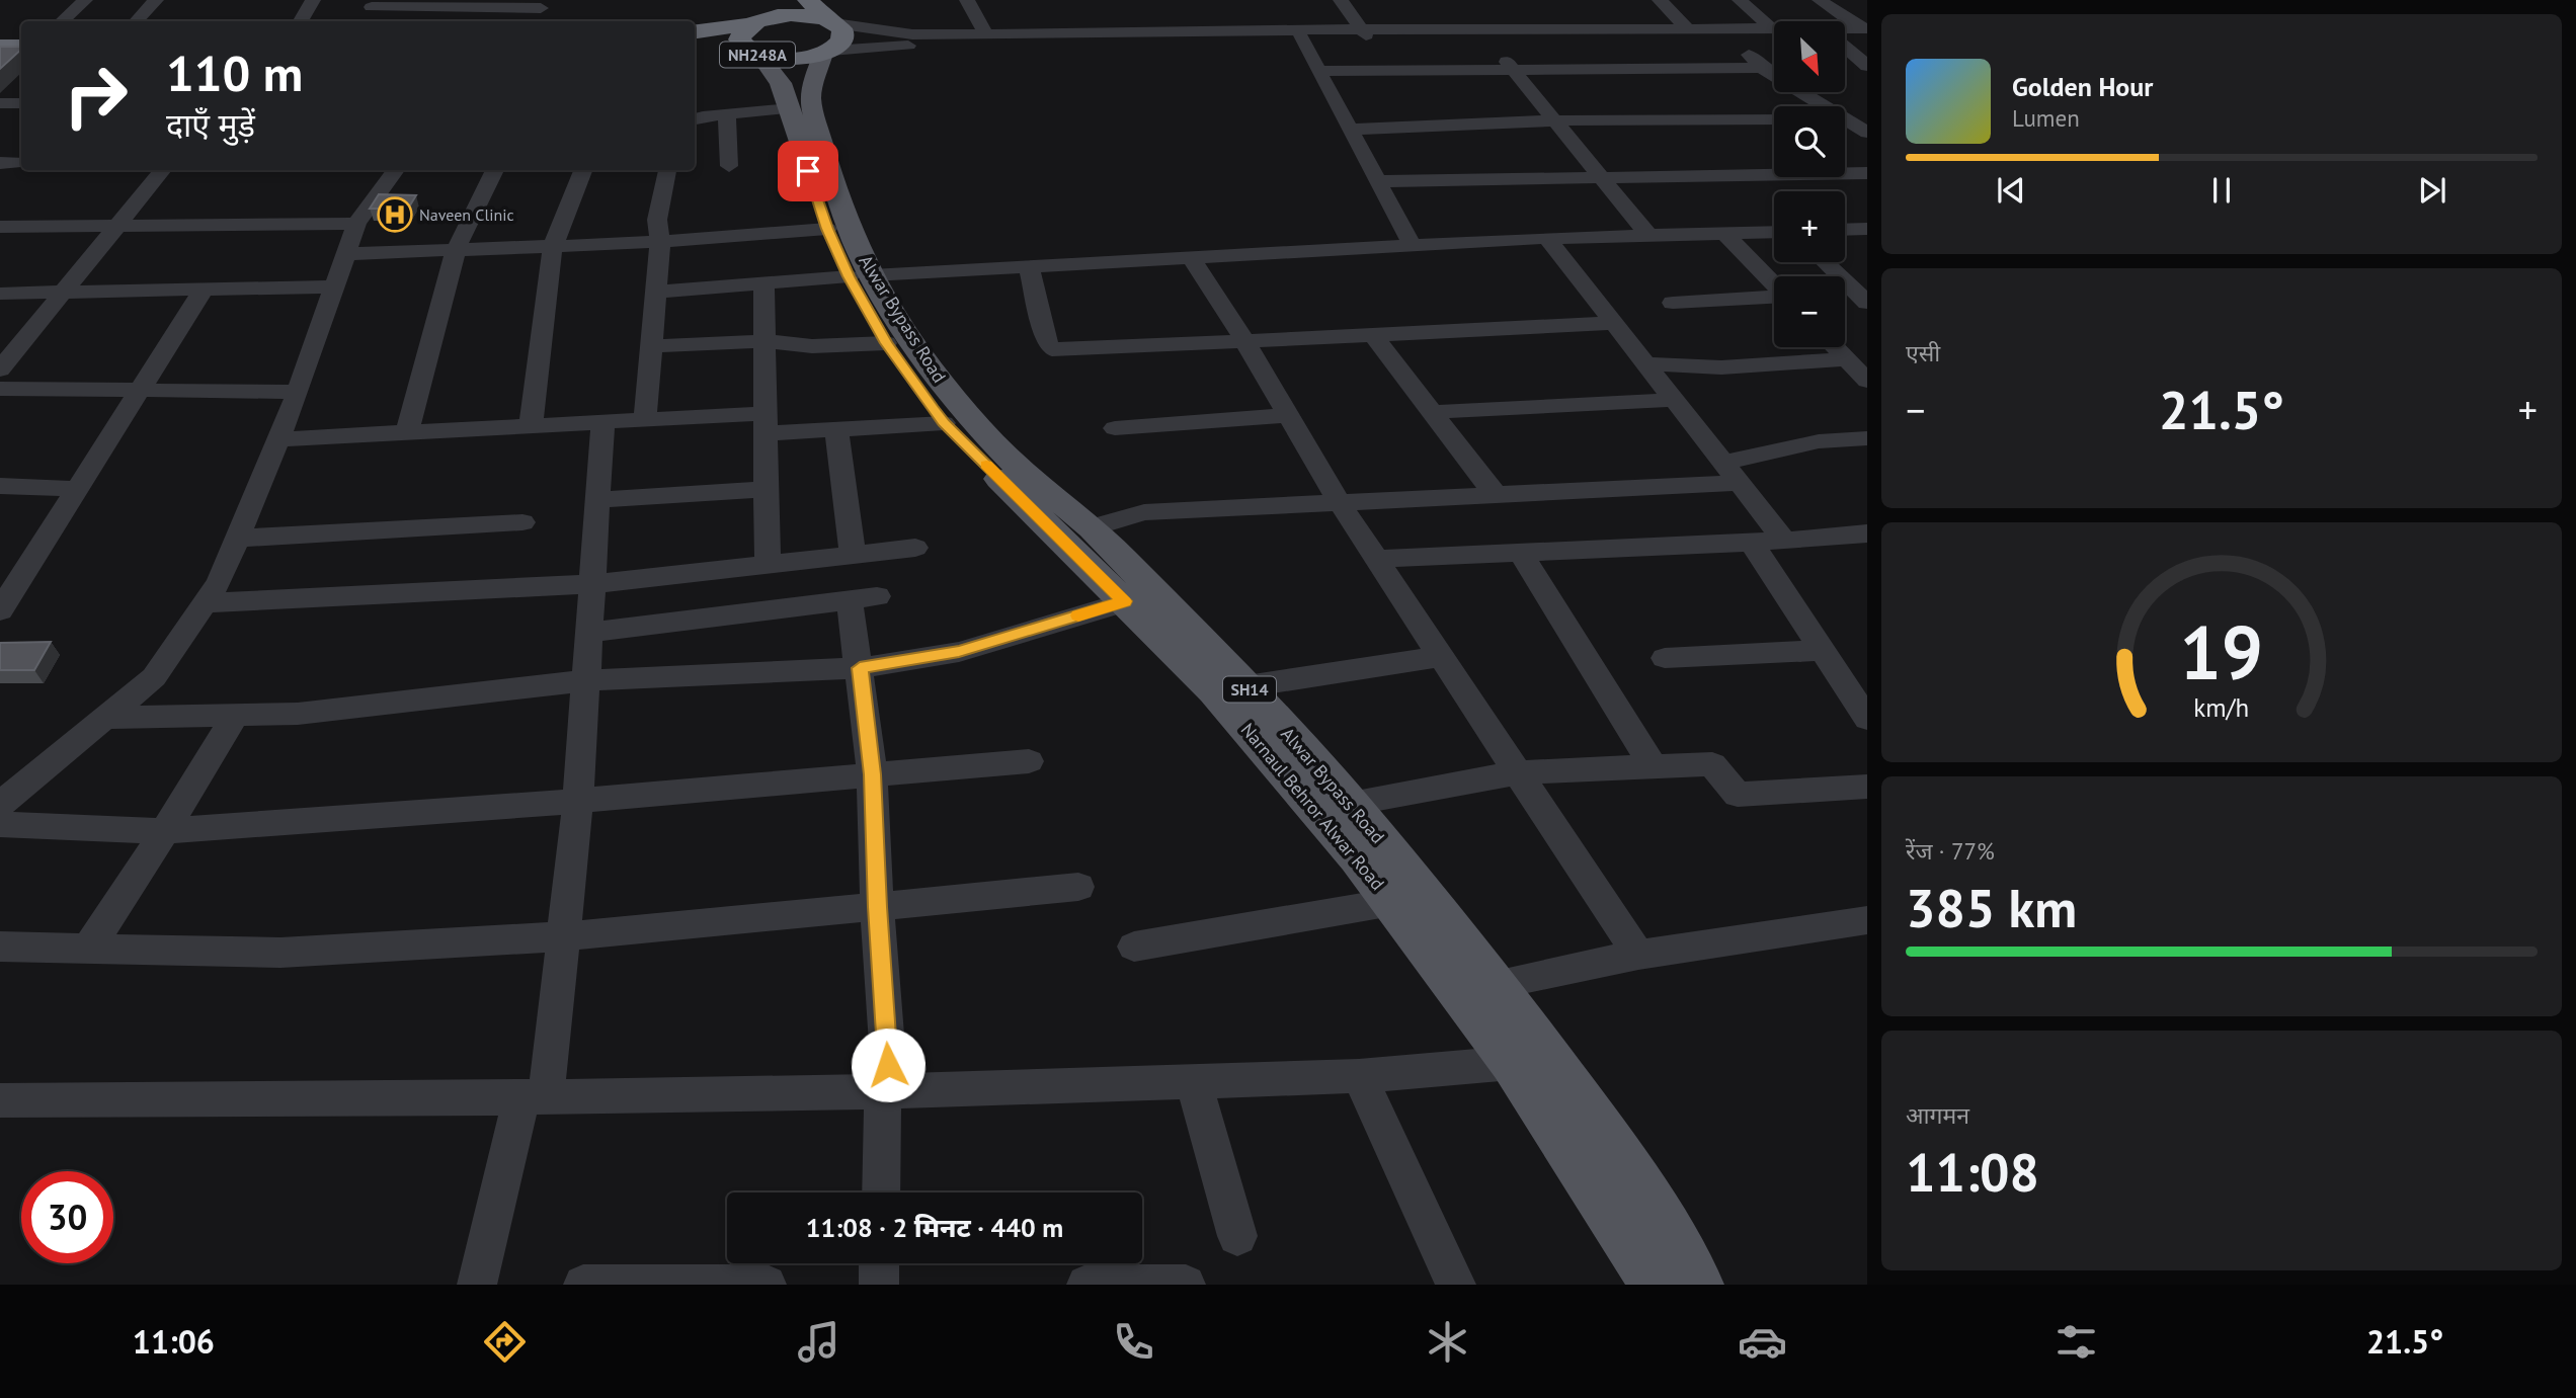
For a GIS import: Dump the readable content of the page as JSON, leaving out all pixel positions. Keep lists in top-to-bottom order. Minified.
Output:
{"streets":{"highway":["NH248A"],"main road":["Alwar Bypass Road","SH14","Narnaul Behror Alwar Road"]},"crossings":[["NH248A","SH14"],["Alwar Bypass Road","SH14"],["Alwar Bypass Road","Narnaul Behror Alwar Road"],["SH14","Narnaul Behror Alwar Road"]],"places":{"hospital":["Naveen Clinic"]},"north":"bottom right","page":{"map_buttons":["+","−"],"turn":["110 m","दाएँ मुड़ें"],"song":["Golden Hour","Lumen"],"tile":["एसी",["रेंज · 77%","385 km"],["आगमन","11:08"]],"heat":["−","21.5°","+"],"limit":"30","trip":"11:08 · 2 मिनट · 440 m","tabs":["11:06","21.5°"],"gauge":["19","km/h"]}}
